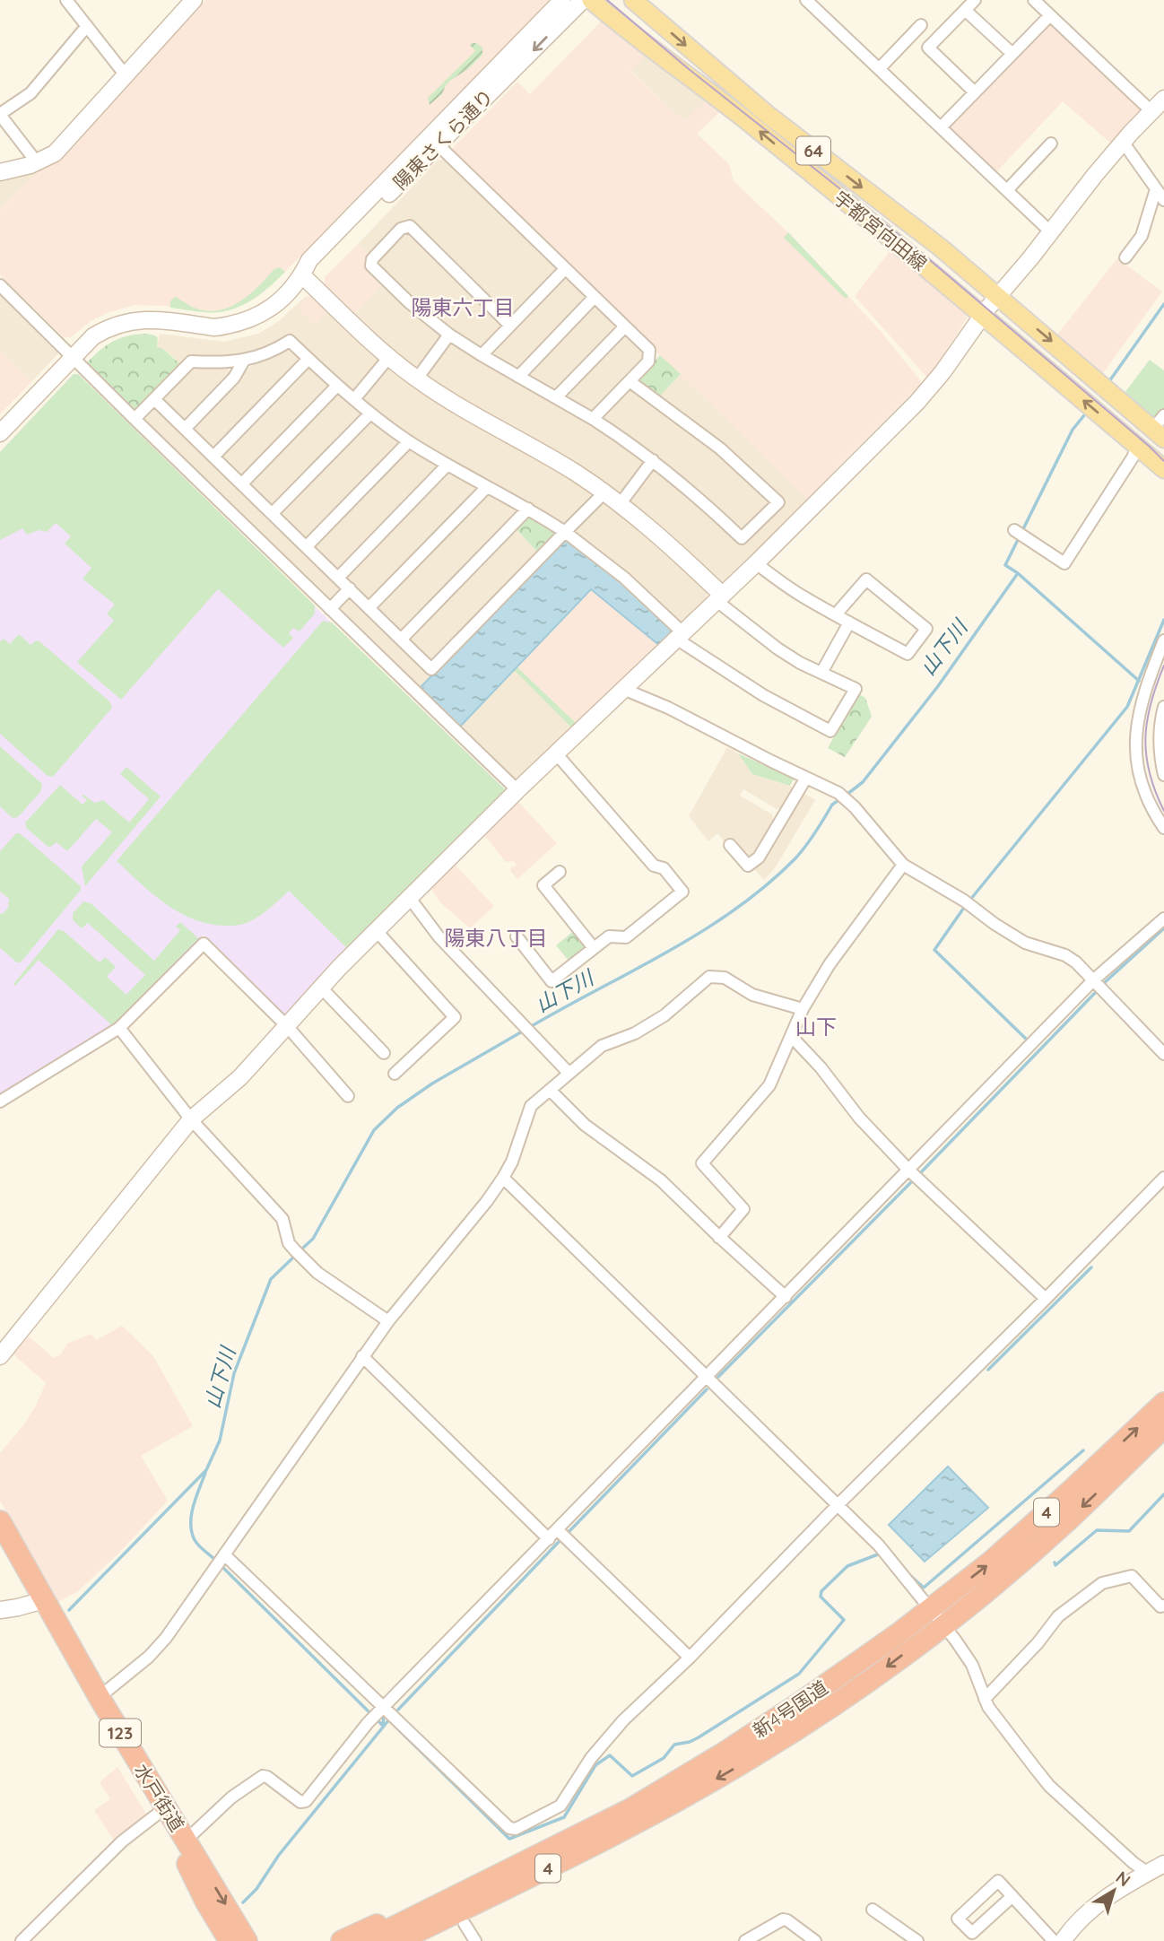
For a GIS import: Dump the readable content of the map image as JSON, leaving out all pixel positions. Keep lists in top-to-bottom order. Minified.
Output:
{"streets":{"highway":["4","新4号国道","123","水戸街道"],"main road":["64","宇都宮向田線"],"street":["陽東さくら通り"]},"districts":["陽東六丁目","陽東八丁目","山下"],"water":["山下川"],"north":"top right"}
